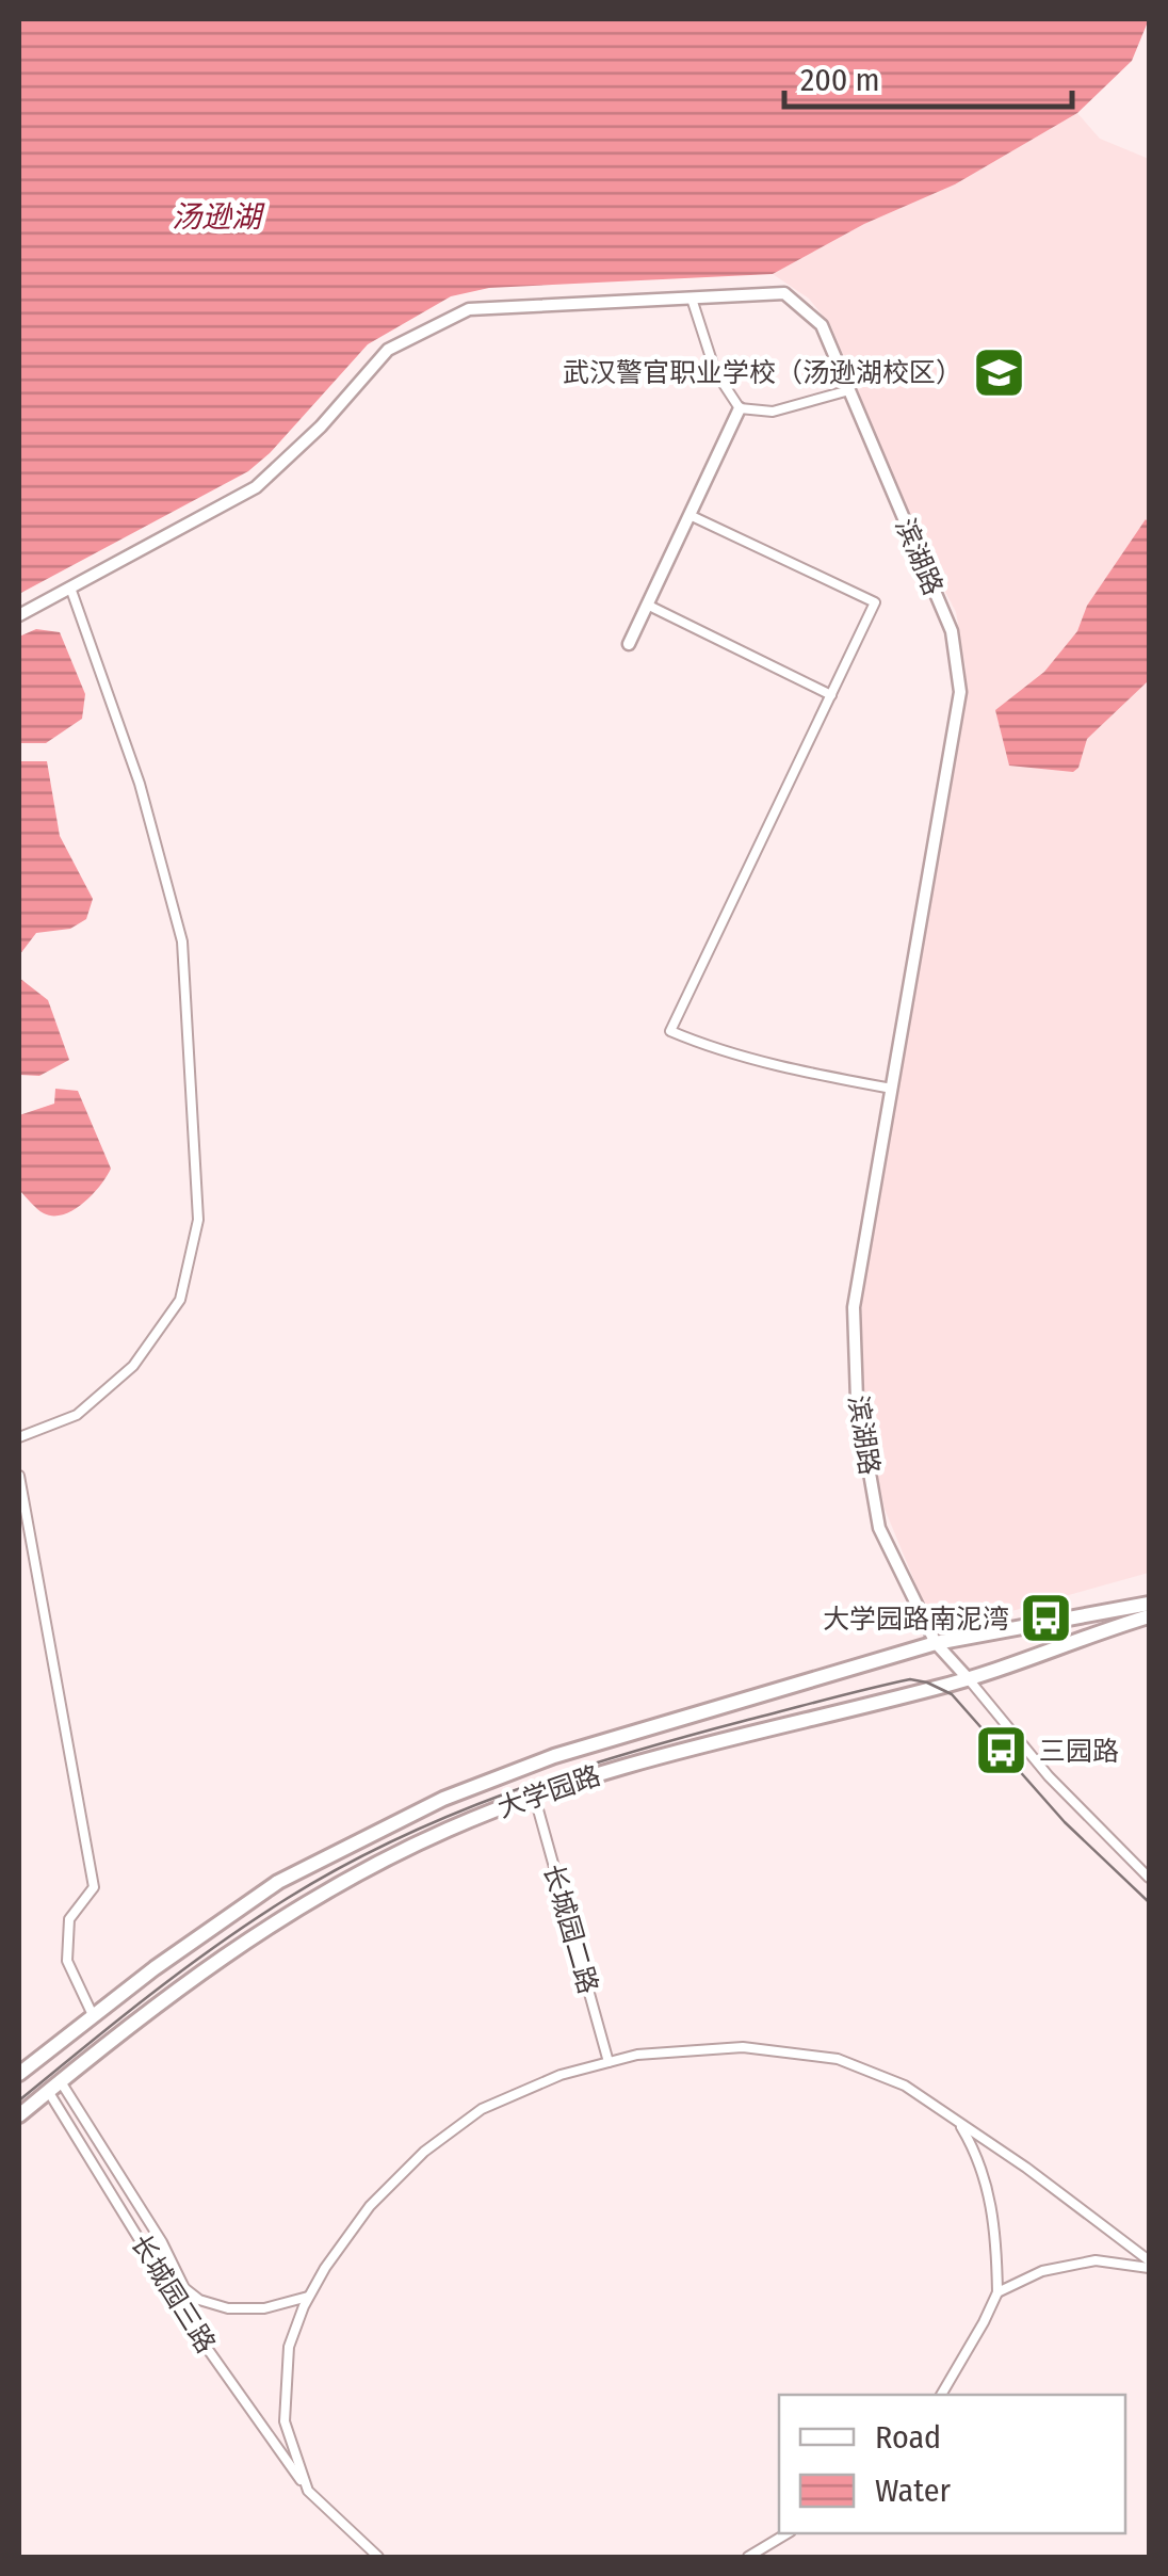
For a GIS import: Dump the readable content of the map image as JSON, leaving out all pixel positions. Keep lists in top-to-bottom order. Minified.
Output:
{"streets":{"main road":["大学园路"],"street":["滨湖路","长城园二路","长城园三路"]},"crossings":[["滨湖路","大学园路"],["大学园路","长城园二路"],["大学园路","长城园三路"]],"water":["汤逊湖"],"places":{"school or university":["武汉警官职业学校（汤逊湖校区）"],"bus stop":["大学园路南泥湾","三园路"]},"legend":["Road","Water"],"scale_bar":"200 m"}
